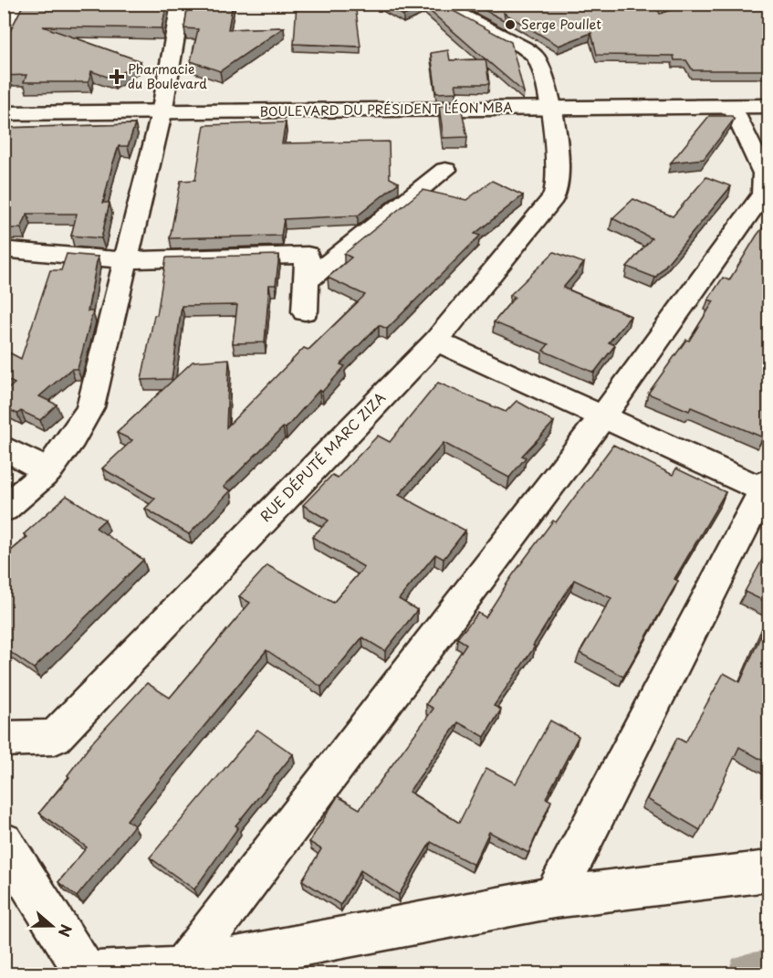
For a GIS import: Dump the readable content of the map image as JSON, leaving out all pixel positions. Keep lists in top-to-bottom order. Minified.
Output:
{"streets":{"street":["BOULEVARD DU PRÉSIDENT LÉON MBA","RUE DÉPUTÉ MARC ZIZA"]},"crossings":[["BOULEVARD DU PRÉSIDENT LÉON MBA","RUE DÉPUTÉ MARC ZIZA"]],"places":{"other":["Serge Poullet"],"health":["Pharmacie du Boulevard"]},"north":"right"}
